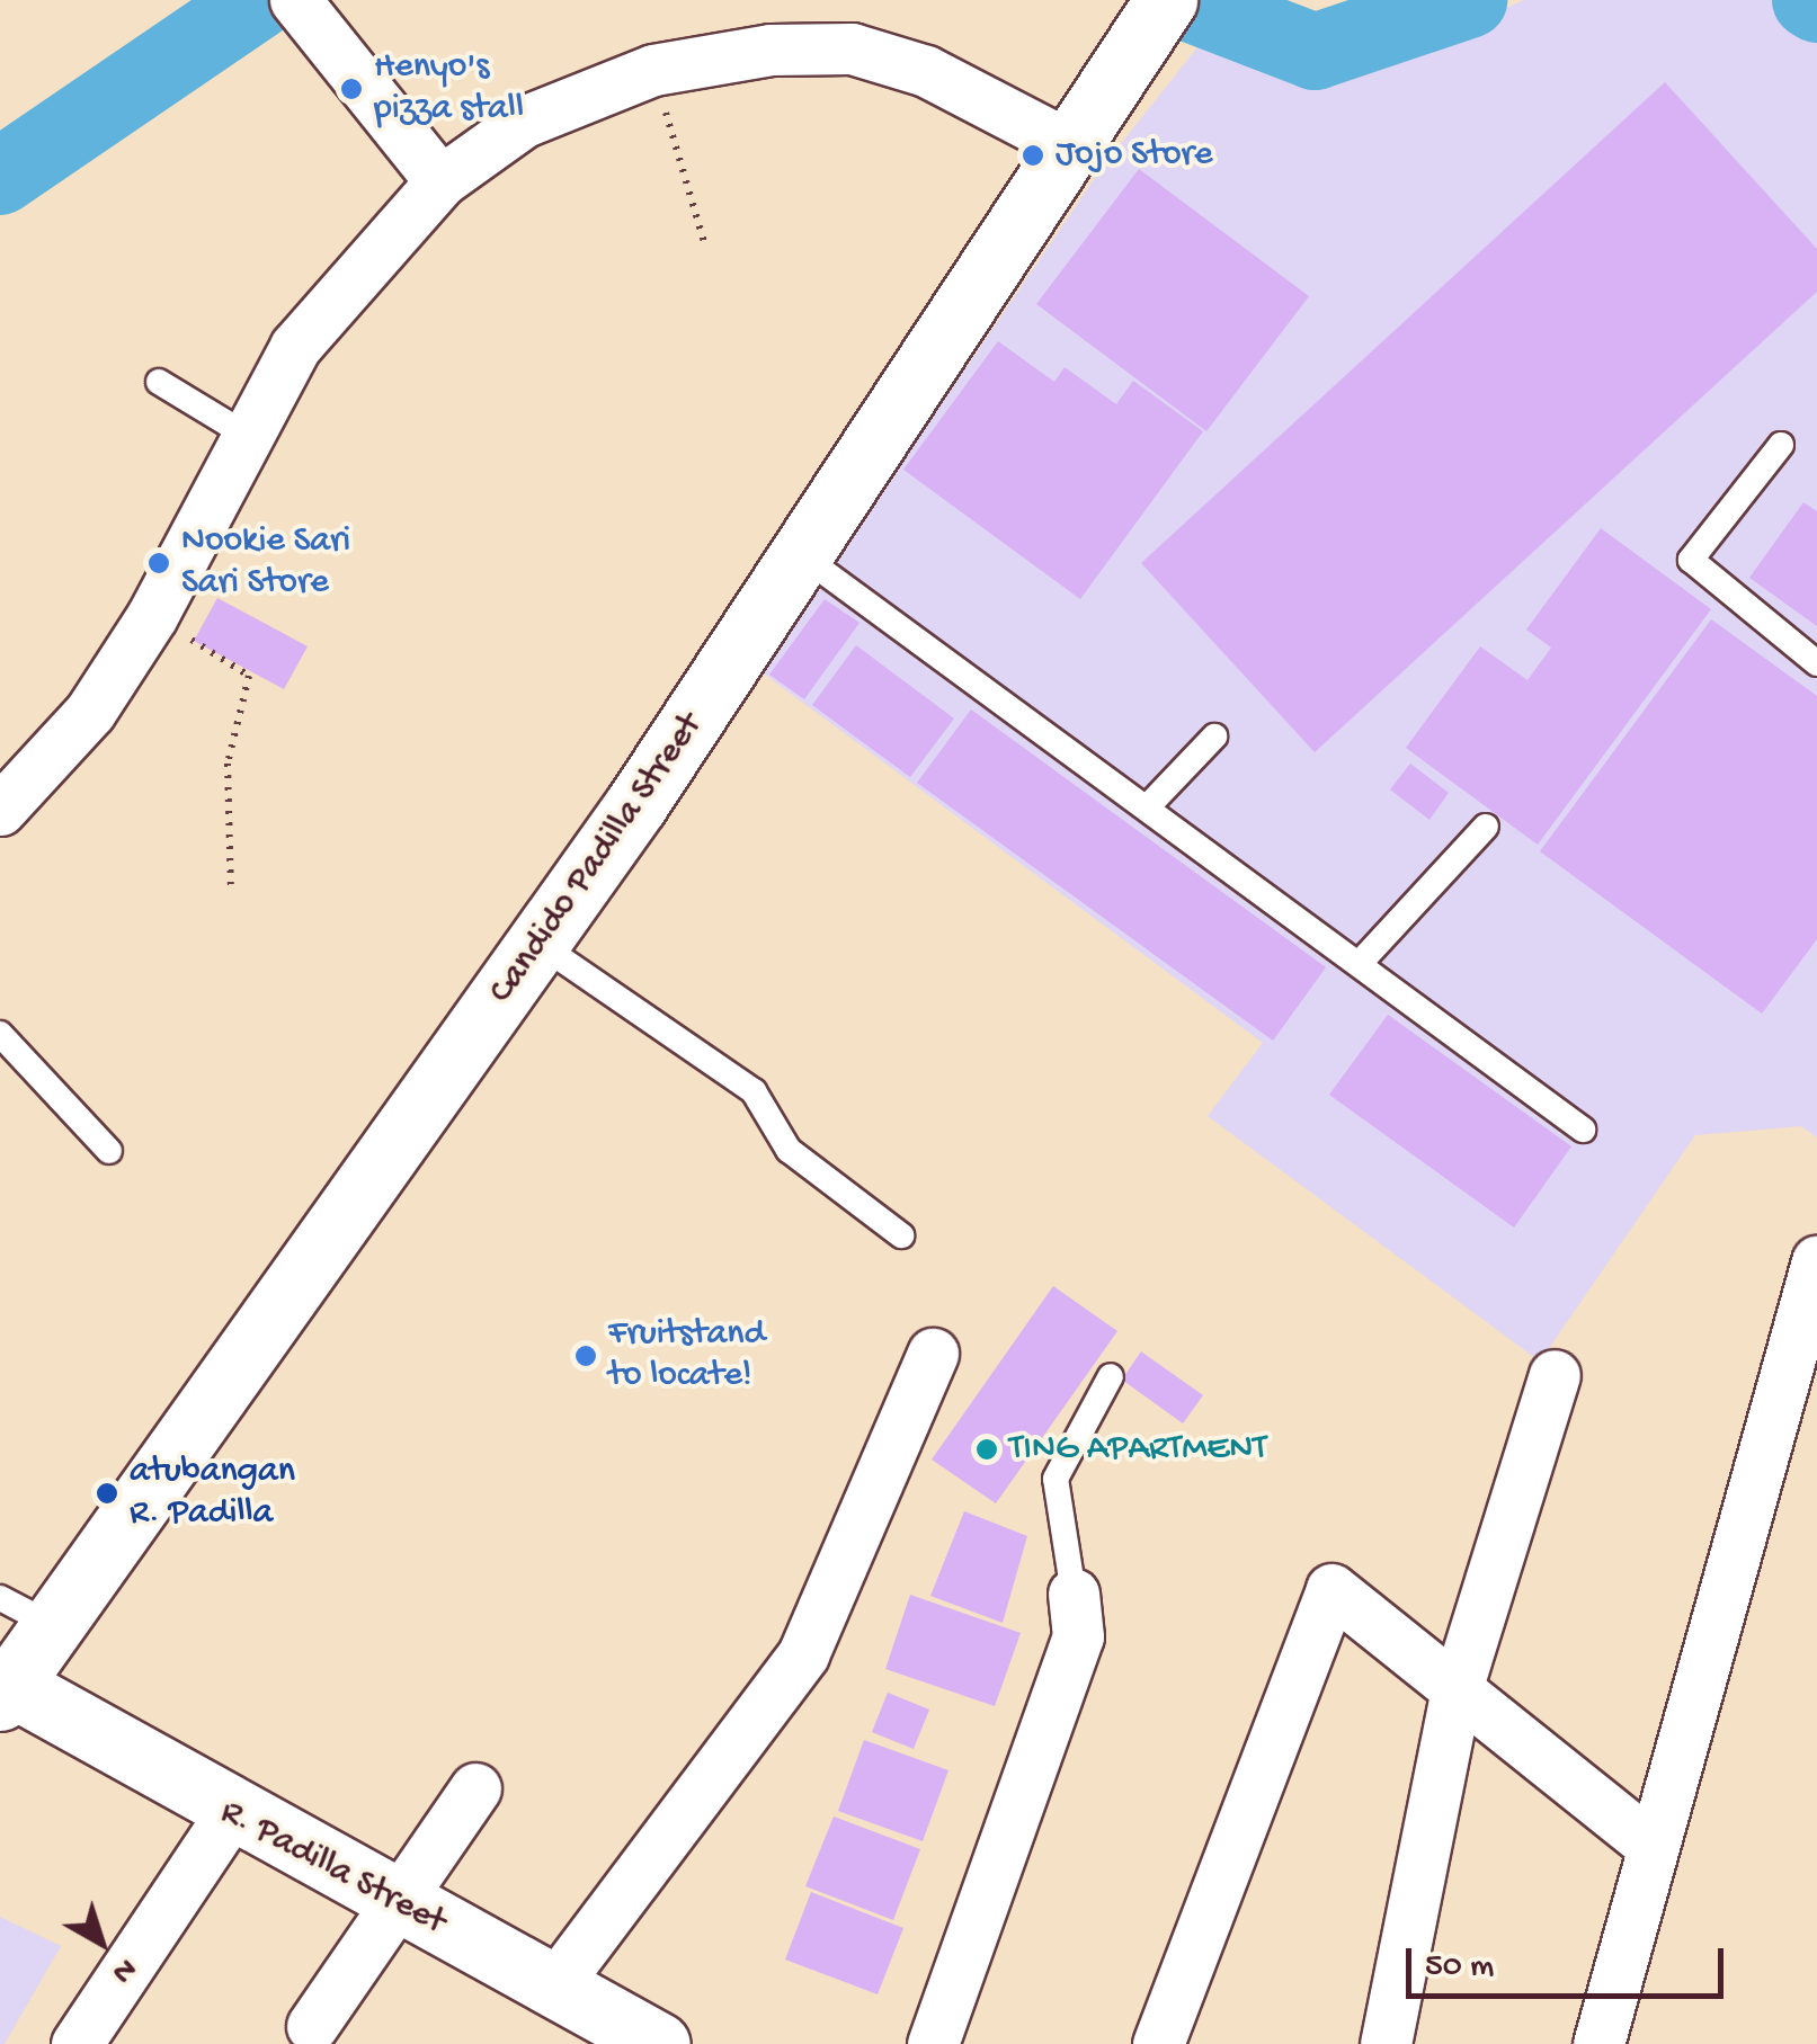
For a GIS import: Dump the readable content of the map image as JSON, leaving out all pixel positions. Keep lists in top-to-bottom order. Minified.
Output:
{"streets":{"main road":["Candido Padilla Street","R. Padilla Street"]},"crossings":[["Candido Padilla Street","R. Padilla Street"]],"places":["Henyo's pizza stall","Jojo Store","Nookie Sari Sari Store","Fruitstand to locate!","TING APARTMENT","atubangan R. Padilla"],"scale_bar":"50 m","north":"bottom right"}
